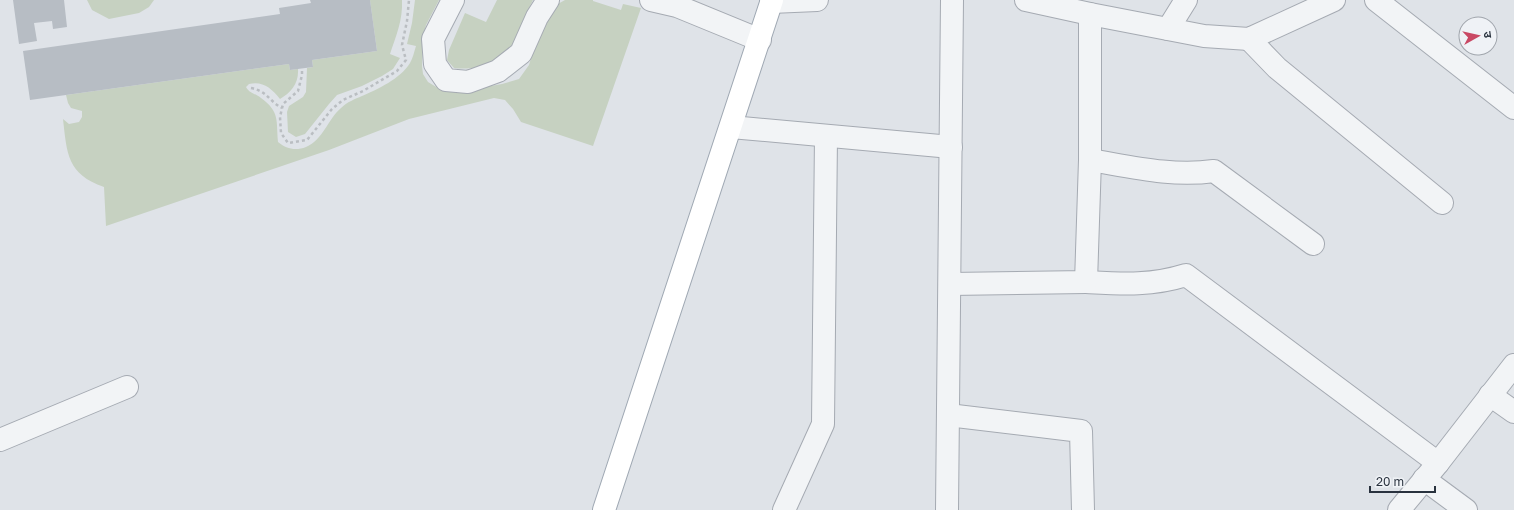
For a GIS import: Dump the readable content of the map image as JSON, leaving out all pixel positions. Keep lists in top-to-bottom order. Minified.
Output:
{"scale_bar":"20 m","north":"right"}
